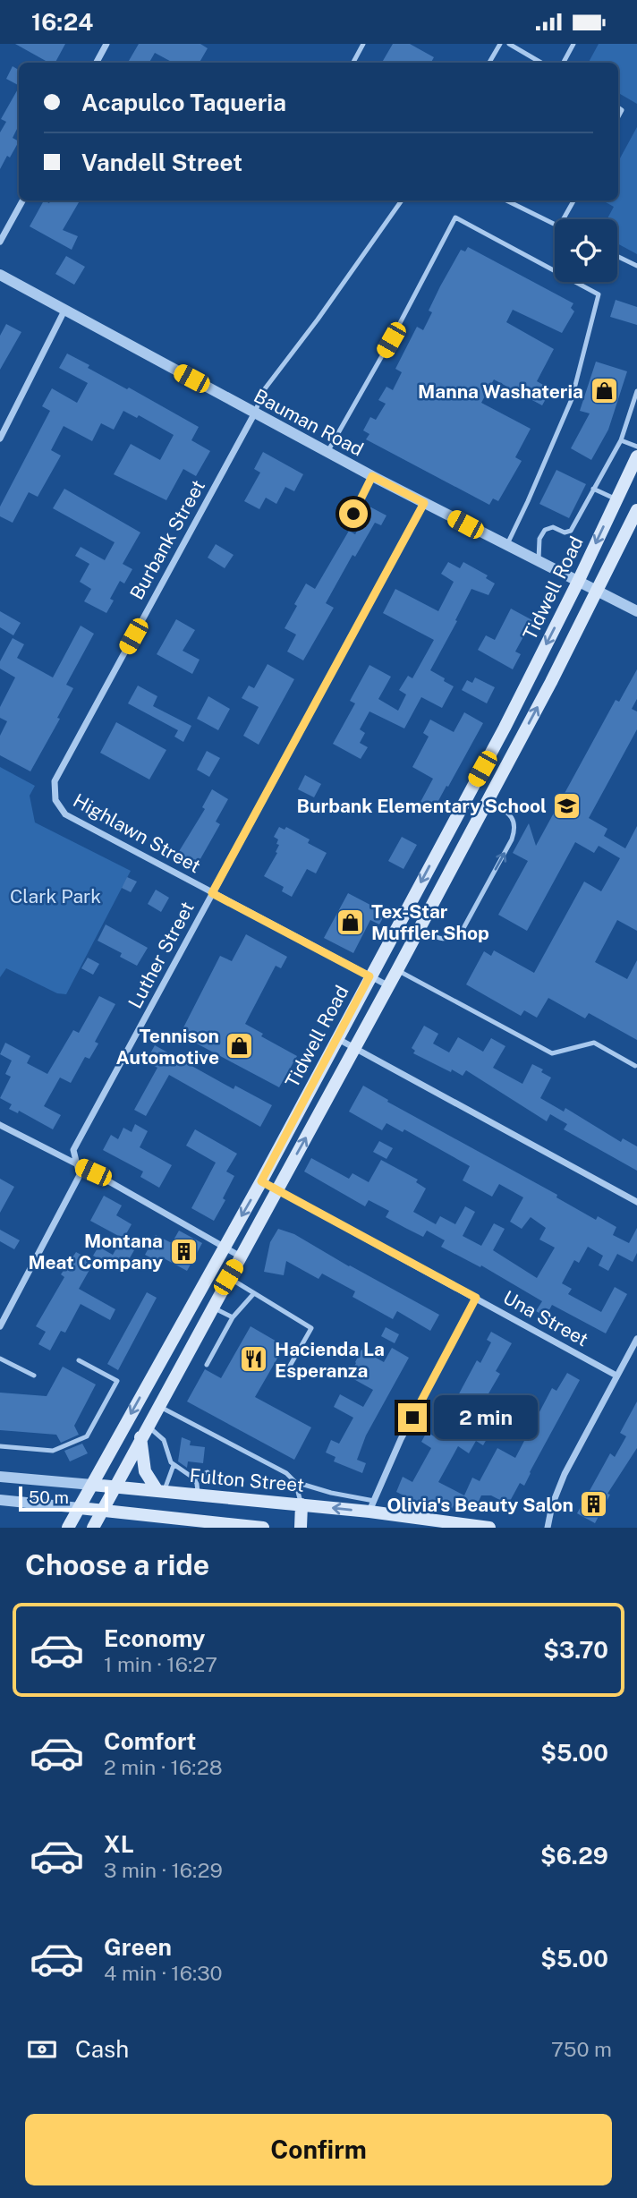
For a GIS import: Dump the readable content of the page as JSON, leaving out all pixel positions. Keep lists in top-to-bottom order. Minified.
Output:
{"streets":{"main road":["Tidwell Road","Fulton Street"],"street":["Bauman Road","Burbank Street","Highlawn Street","Luther Street","Una Street"]},"crossings":[["Bauman Road","Burbank Street"],["Bauman Road","Tidwell Road"],["Bauman Road","Luther Street"],["Burbank Street","Highlawn Street"],["Tidwell Road","Highlawn Street"],["Tidwell Road","Una Street"],["Tidwell Road","Fulton Street"],["Highlawn Street","Luther Street"]],"parks":["Clark Park"],"places":{"shop":["Manna Washateria","Tex-Star Muffler Shop","Tennison Automotive"],"school or university":["Burbank Elementary School"],"building":["Montana Meat Company","Olivia's Beauty Salon"],"restaurant":["Hacienda La Esperanza"]},"scale_bar":"50 m","page":{"status":"16:24","banner":["Acapulco Taqueria","Vandell Street"],"bubble":"2 min","scale":"50 m","heading":"Choose a ride","list":[{"name":"Economy","note":"1 min · 16:27","value":"$3.70"},{"name":"Comfort","note":"2 min · 16:28","value":"$5.00"},{"name":"XL","note":"3 min · 16:29","value":"$6.29"},{"name":"Green","note":"4 min · 16:30","value":"$5.00"}],"pay":["Cash","750 m"],"buttons":"Confirm"}}
